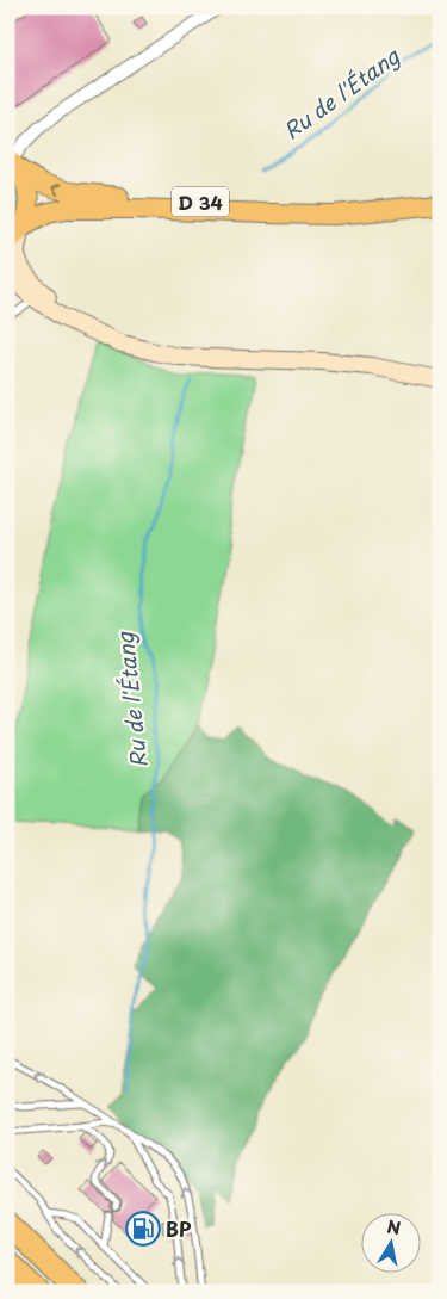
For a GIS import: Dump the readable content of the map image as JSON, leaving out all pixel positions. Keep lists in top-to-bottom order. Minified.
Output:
{"streets":{"main road":["D 34"]},"water":["Ru de l'Étang"],"places":{"fuel station":["BP"]},"north":"top"}
